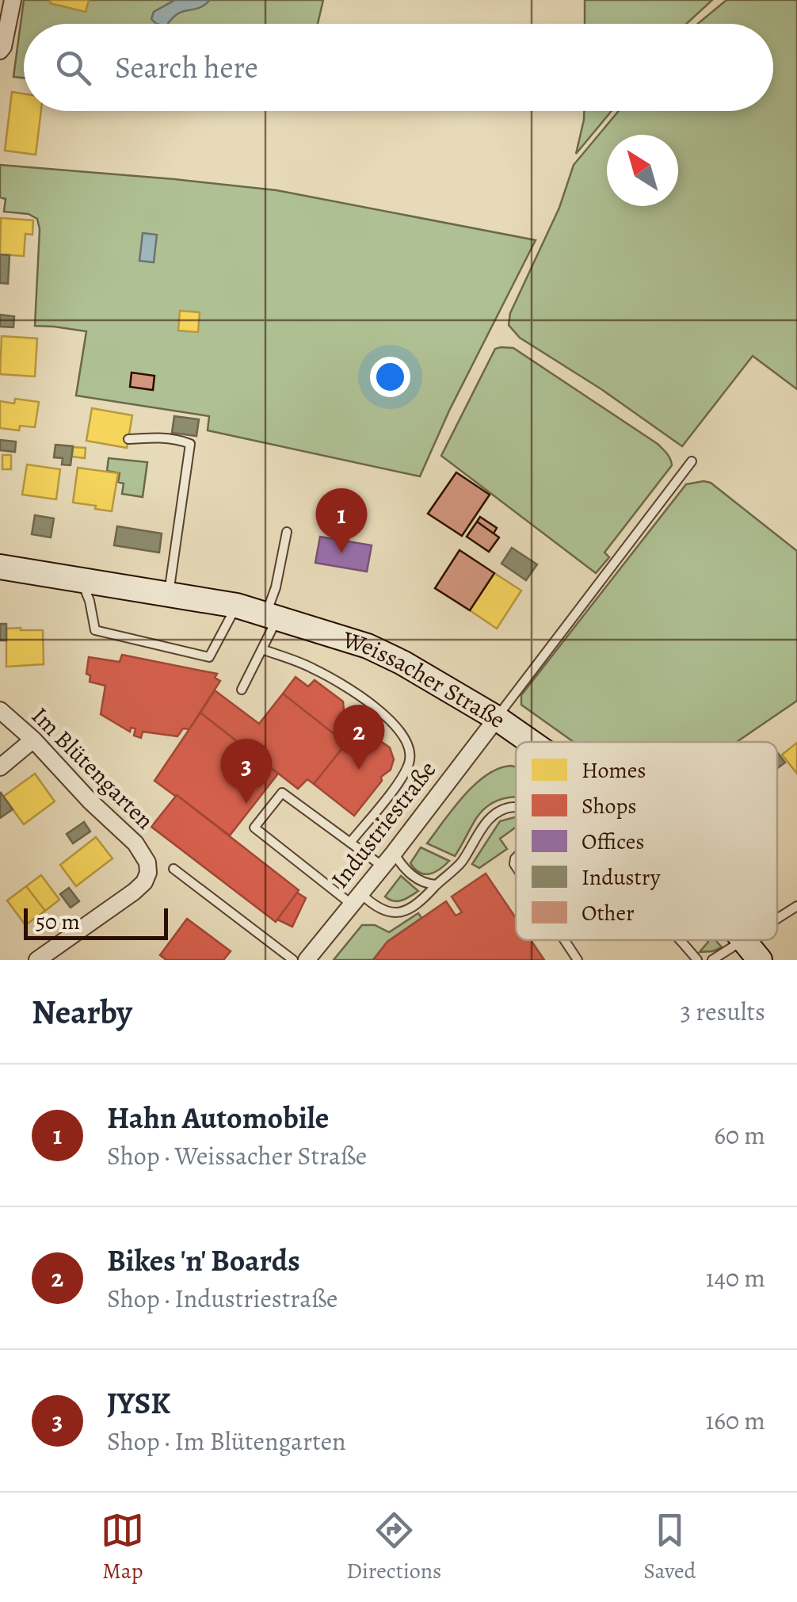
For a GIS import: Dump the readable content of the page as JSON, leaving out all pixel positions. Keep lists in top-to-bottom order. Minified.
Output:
{"streets":{"street":["Weissacher Straße","Im Blütengarten","Industriestraße"]},"crossings":[["Weissacher Straße","Industriestraße"]],"legend":["Homes","Shops","Offices","Industry","Other"],"scale_bar":"50 m","north":"top left","page":{"search":"Search here","pins":["1","2","3"],"scale":"50 m","heading":["Nearby","3 results"],"list":[{"mark":"1","name":"Hahn Automobile","note":"Shop · Weissacher Straße","value":"60 m"},{"mark":"2","name":"Bikes 'n' Boards","note":"Shop · Industriestraße","value":"140 m"},{"mark":"3","name":"JYSK","note":"Shop · Im Blütengarten","value":"160 m"}],"nav":["Map","Directions","Saved"]}}
